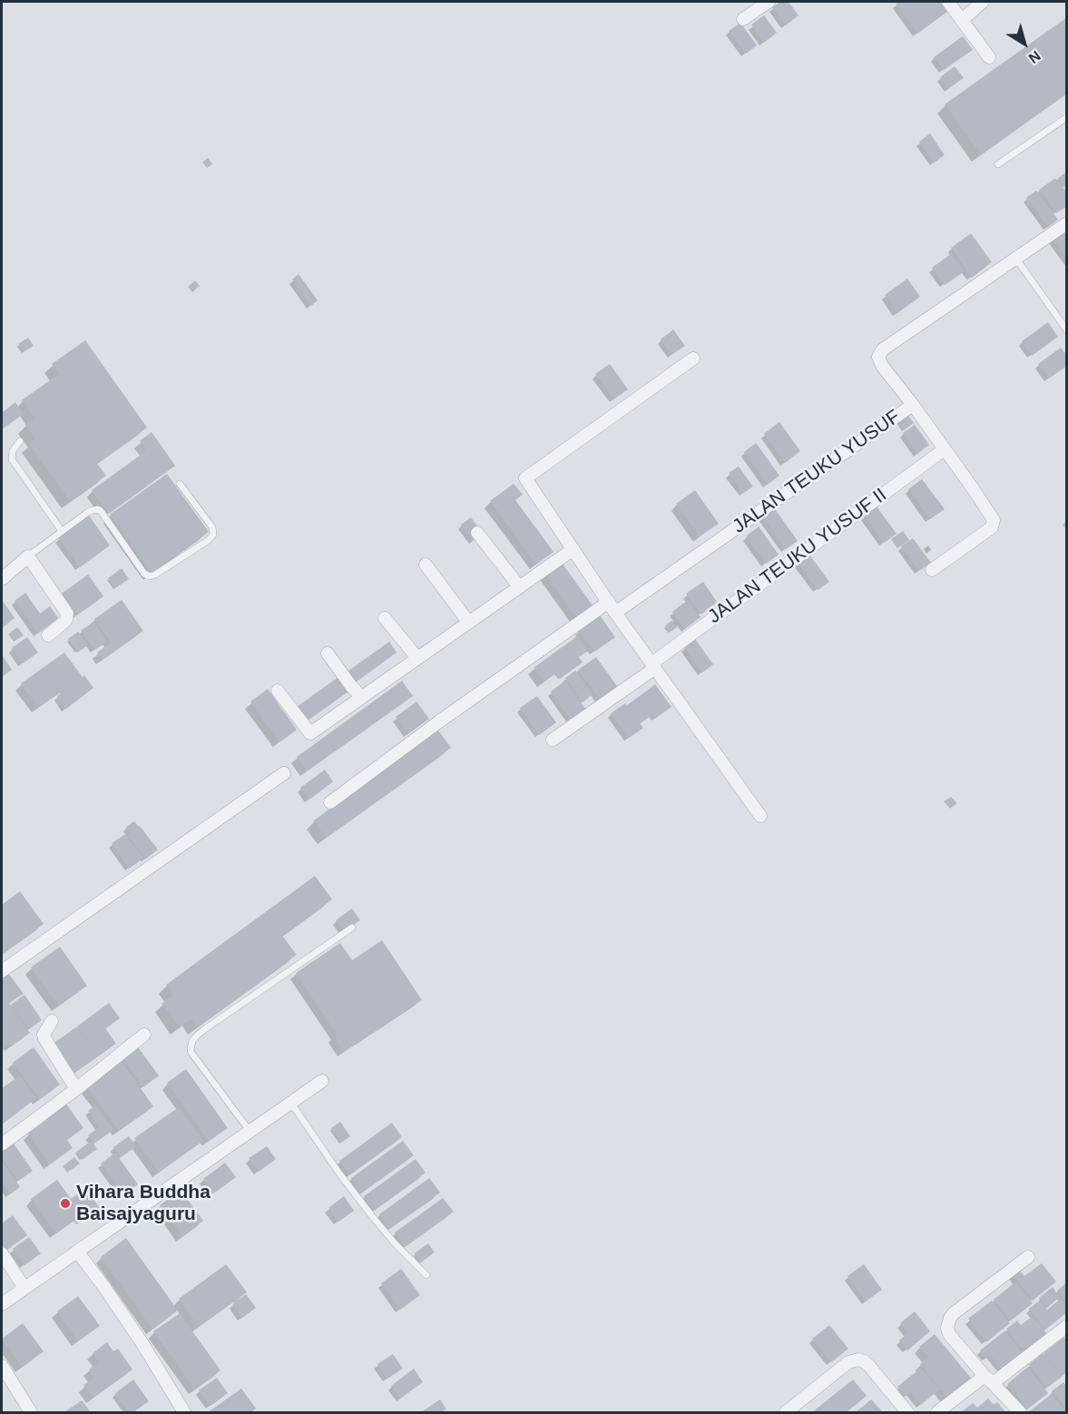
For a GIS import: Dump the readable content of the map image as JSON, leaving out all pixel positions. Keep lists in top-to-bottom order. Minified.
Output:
{"streets":{"street":["JALAN TEUKU YUSUF","JALAN TEUKU YUSUF II"]},"places":["Vihara Buddha Baisajyaguru"],"north":"bottom right"}
